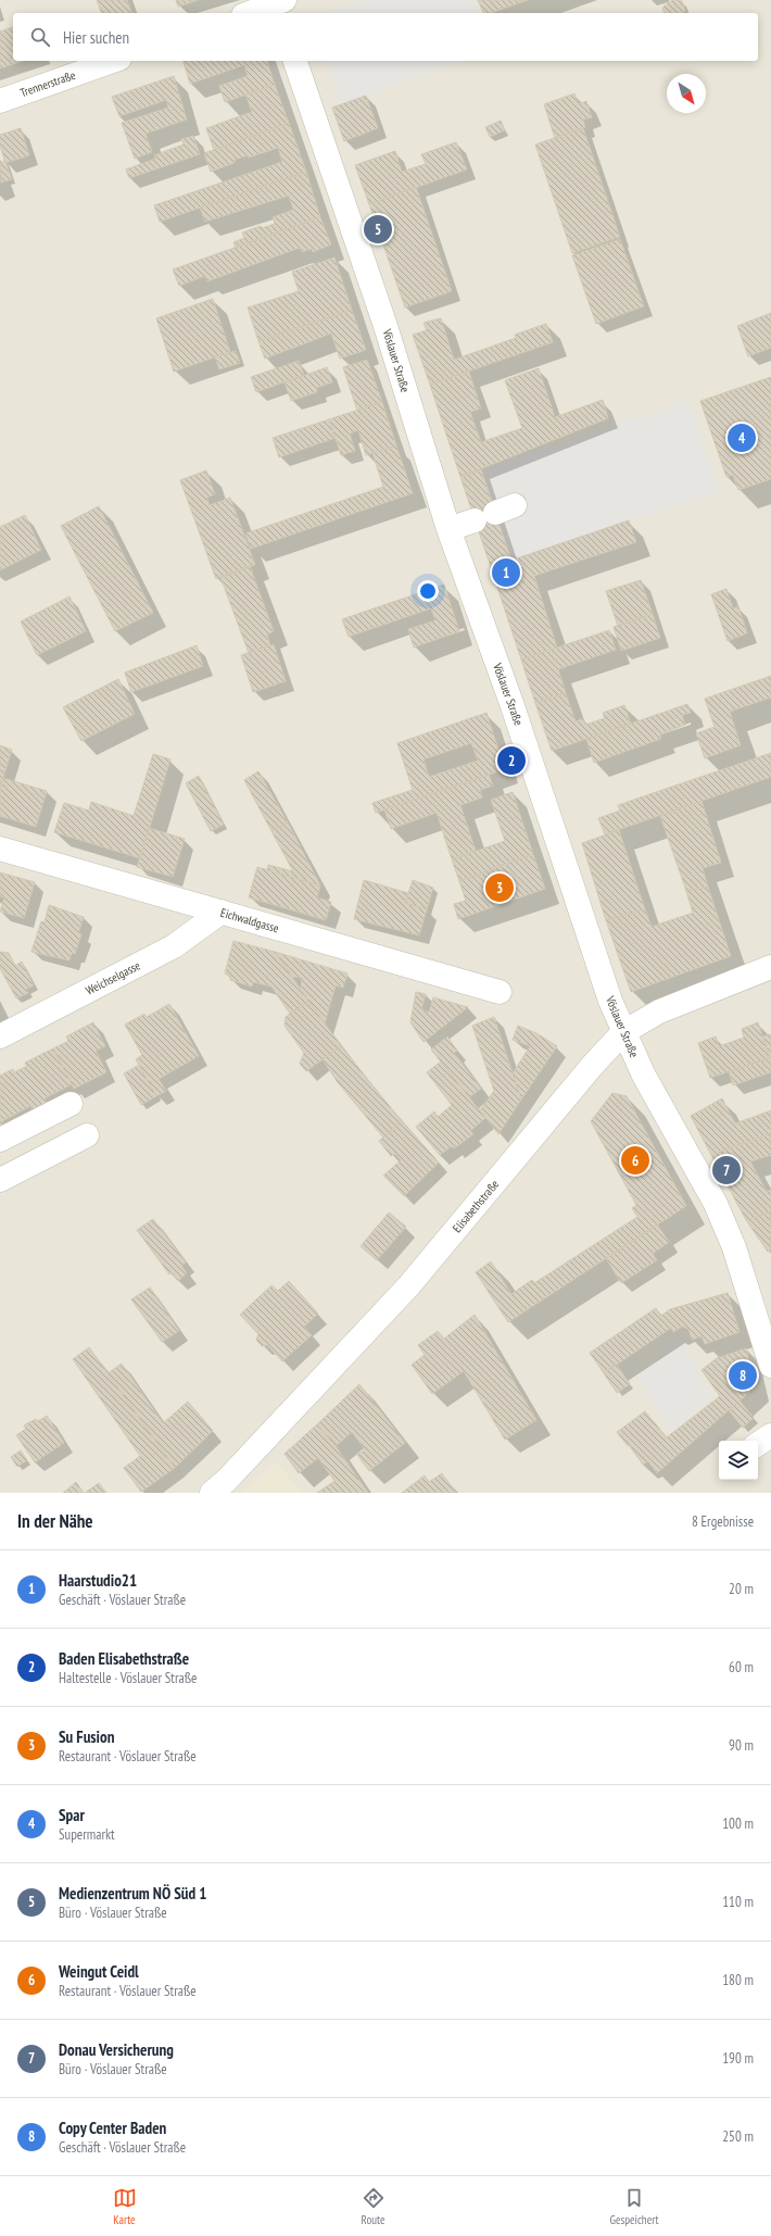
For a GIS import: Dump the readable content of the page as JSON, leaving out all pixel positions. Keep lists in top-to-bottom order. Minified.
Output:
{"streets":{"street":["Trennerstraße","Vöslauer Straße","Eichwaldgasse","Weichselgasse","Elisabethstraße"]},"crossings":[["Vöslauer Straße","Elisabethstraße"],["Eichwaldgasse","Weichselgasse"]],"north":"bottom right","page":{"search":"Hier suchen","pins":["5","4","1","2","3","6","7","8"],"heading":["In der Nähe","8 Ergebnisse"],"list":[{"mark":"1","name":"Haarstudio21","note":"Geschäft · Vöslauer Straße","value":"20 m"},{"mark":"2","name":"Baden Elisabethstraße","note":"Haltestelle · Vöslauer Straße","value":"60 m"},{"mark":"3","name":"Su Fusion","note":"Restaurant · Vöslauer Straße","value":"90 m"},{"mark":"4","name":"Spar","note":"Supermarkt","value":"100 m"},{"mark":"5","name":"Medienzentrum NÖ Süd 1","note":"Büro · Vöslauer Straße","value":"110 m"},{"mark":"6","name":"Weingut Ceidl","note":"Restaurant · Vöslauer Straße","value":"180 m"},{"mark":"7","name":"Donau Versicherung","note":"Büro · Vöslauer Straße","value":"190 m"},{"mark":"8","name":"Copy Center Baden","note":"Geschäft · Vöslauer Straße","value":"250 m"}],"nav":["Karte","Route","Gespeichert"]}}
